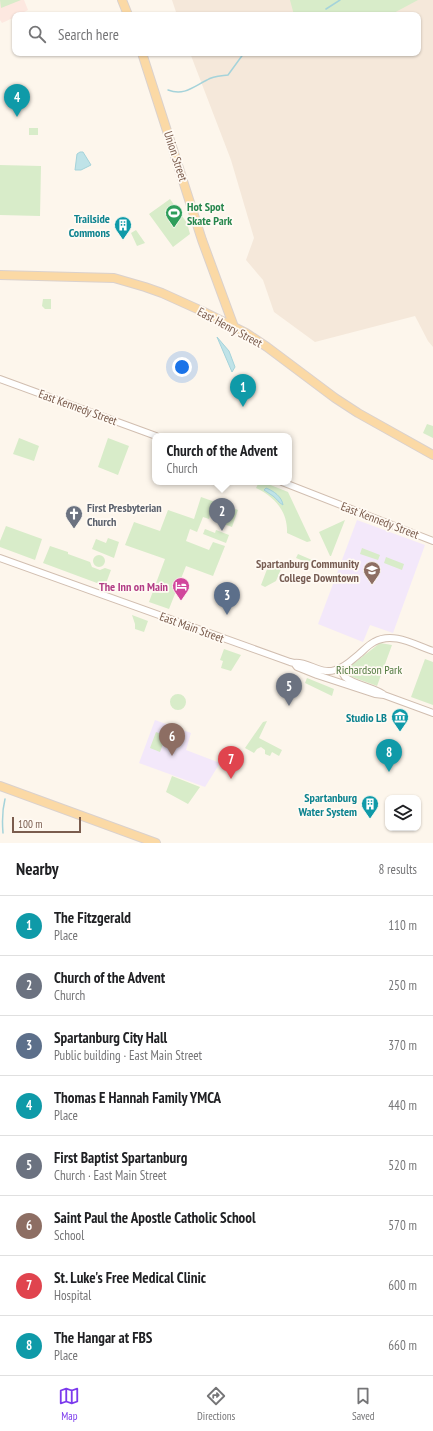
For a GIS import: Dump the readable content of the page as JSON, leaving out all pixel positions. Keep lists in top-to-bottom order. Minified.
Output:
{"streets":{"main road":["Union Street","East Henry Street"],"street":["East Kennedy Street","East Main Street"]},"crossings":[["Union Street","East Henry Street"]],"parks":["Richardson Park"],"places":{"sports":["Hot Spot Skate Park"],"building":["Trailside Commons","Spartanburg Water System"],"church":["First Presbyterian Church"],"school or university":["Spartanburg Community College Downtown"],"hotel":["The Inn on Main"],"museum":["Studio LB"]},"scale_bar":"100 m","page":{"search":"Search here","pins":["4","1","2","3","5","6","8","7"],"popup":["Church of the Advent","Church"],"scale":"100 m","heading":["Nearby","8 results"],"list":[{"mark":"1","name":"The Fitzgerald","note":"Place","value":"110 m"},{"mark":"2","name":"Church of the Advent","note":"Church","value":"250 m"},{"mark":"3","name":"Spartanburg City Hall","note":"Public building · East Main Street","value":"370 m"},{"mark":"4","name":"Thomas E Hannah Family YMCA","note":"Place","value":"440 m"},{"mark":"5","name":"First Baptist Spartanburg","note":"Church · East Main Street","value":"520 m"},{"mark":"6","name":"Saint Paul the Apostle Catholic School","note":"School","value":"570 m"},{"mark":"7","name":"St. Luke's Free Medical Clinic","note":"Hospital","value":"600 m"},{"mark":"8","name":"The Hangar at FBS","note":"Place","value":"660 m"}],"nav":["Map","Directions","Saved"]}}
